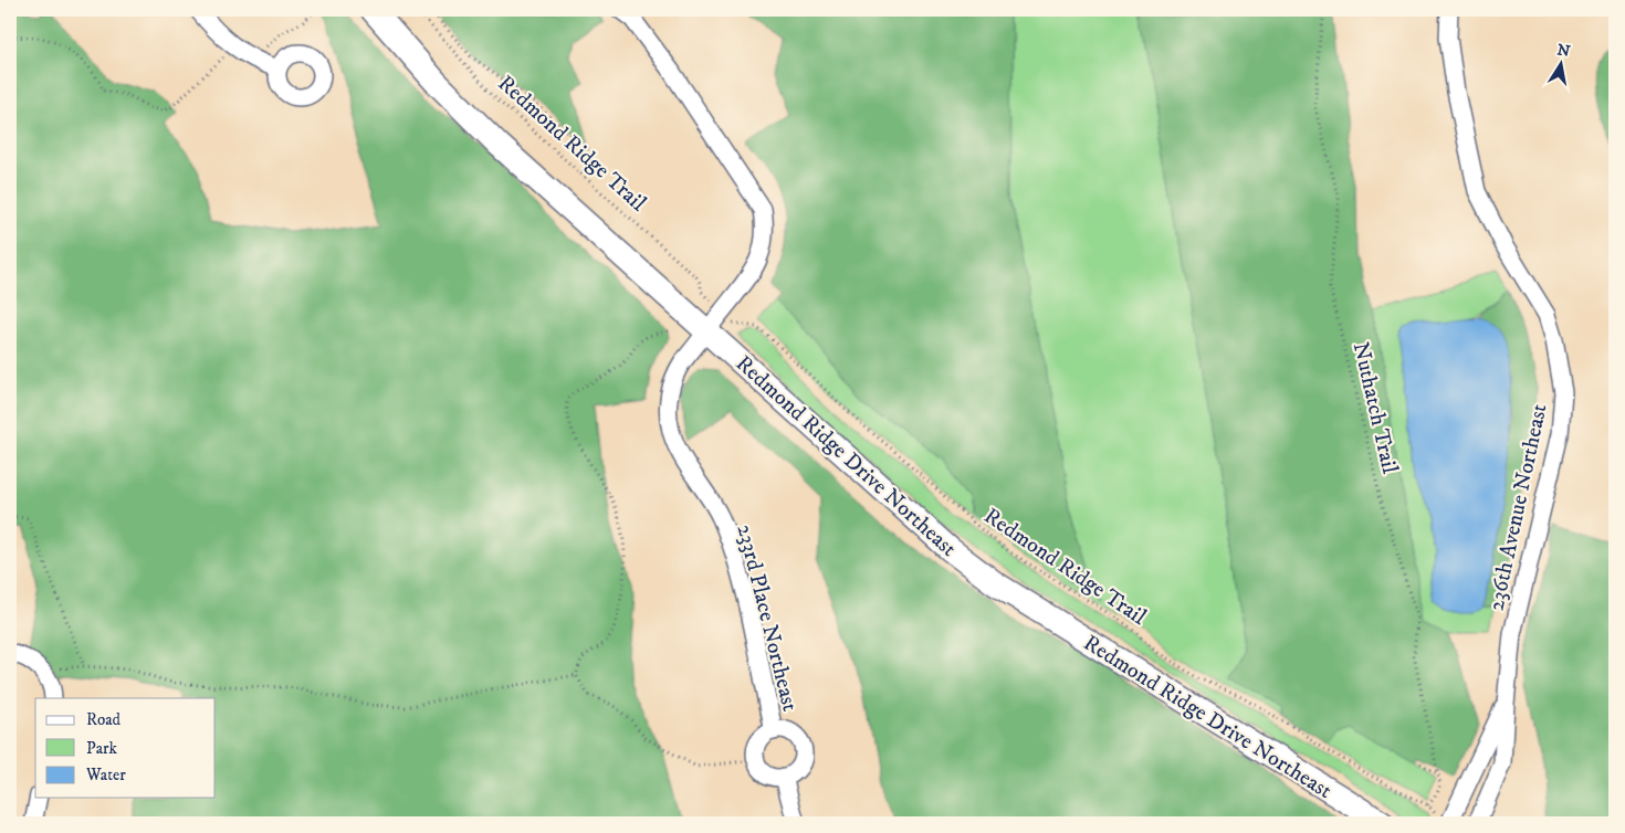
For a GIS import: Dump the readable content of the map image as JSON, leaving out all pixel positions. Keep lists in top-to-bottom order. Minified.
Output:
{"streets":{"street":["Redmond Ridge Drive Northeast","236th Avenue Northeast","233rd Place Northeast"],"path":["Redmond Ridge Trail","Nuthatch Trail"]},"crossings":[["Redmond Ridge Trail","Nuthatch Trail"],["Redmond Ridge Trail","236th Avenue Northeast"],["Redmond Ridge Drive Northeast","233rd Place Northeast"]],"legend":["Road","Park","Water"],"north":"top"}
